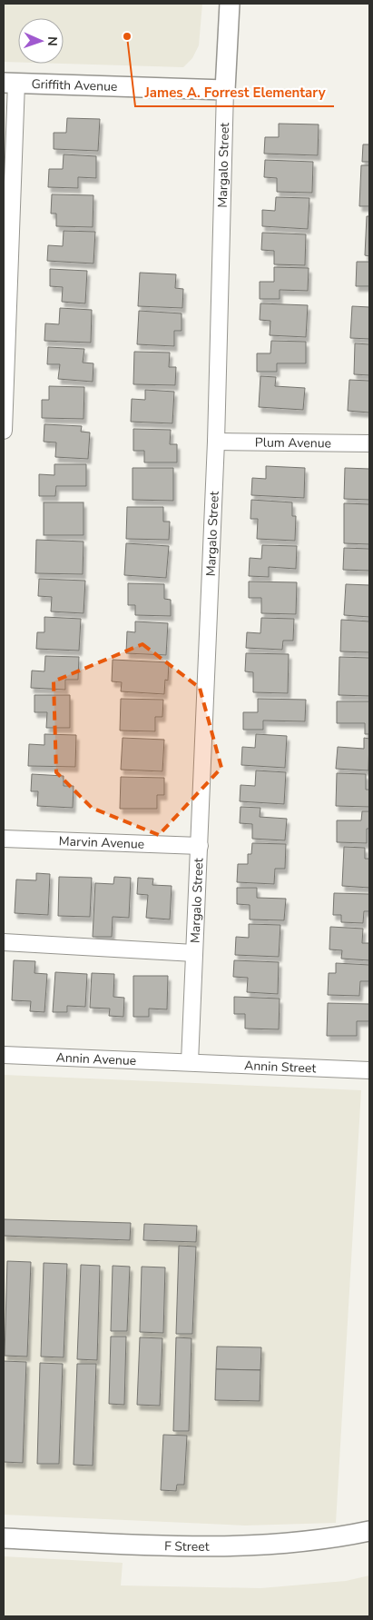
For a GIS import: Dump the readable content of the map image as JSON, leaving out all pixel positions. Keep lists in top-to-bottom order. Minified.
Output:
{"streets":{"street":["Griffith Avenue","Margalo Street","Plum Avenue","Marvin Avenue","Annin Avenue","Annin Street","F Street"]},"crossings":[["Griffith Avenue","Margalo Street"],["Margalo Street","Plum Avenue"],["Margalo Street","Marvin Avenue"],["Margalo Street","Annin Avenue"],["Margalo Street","Annin Street"],["Annin Avenue","Annin Street"]],"places":["James A. Forrest Elementary"],"north":"right"}
